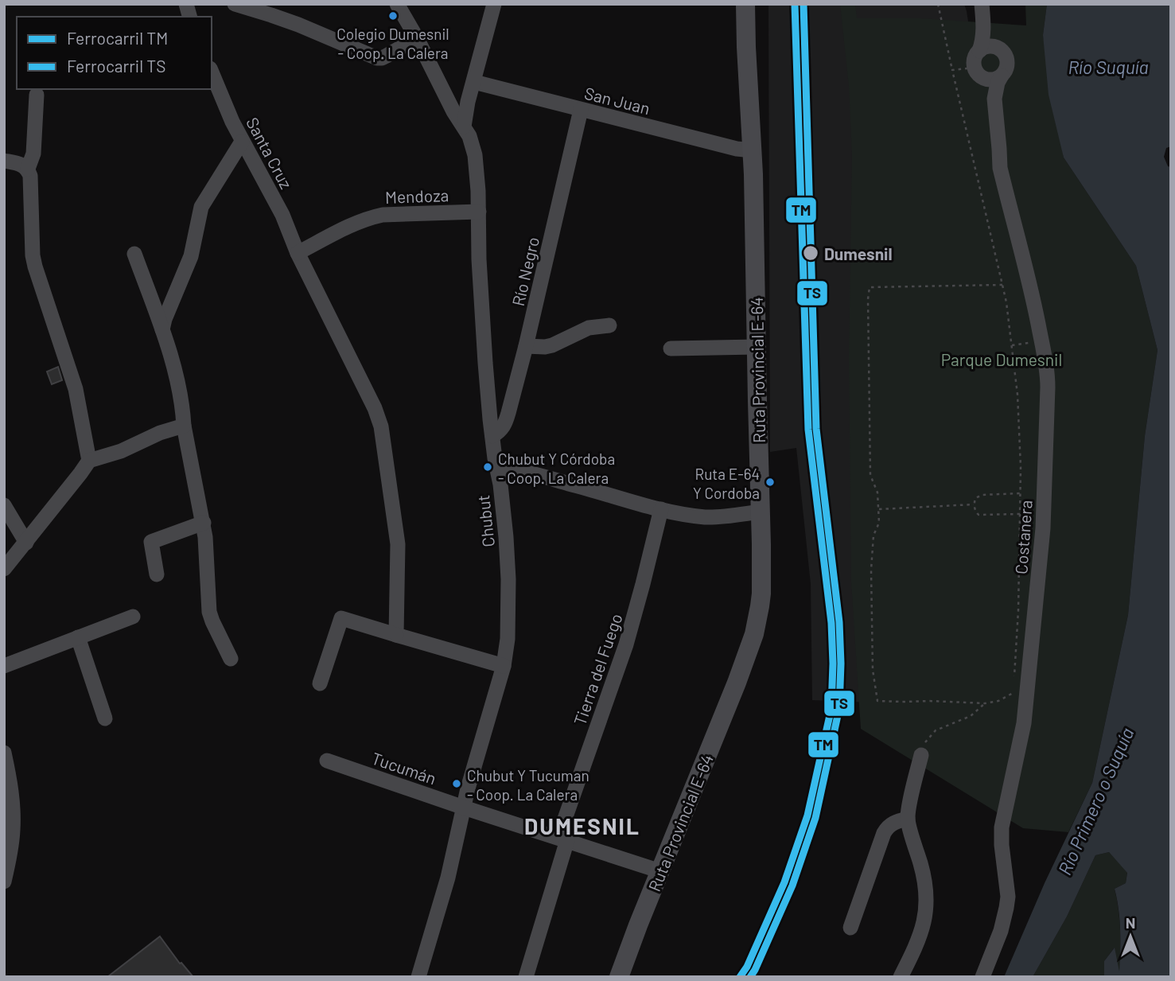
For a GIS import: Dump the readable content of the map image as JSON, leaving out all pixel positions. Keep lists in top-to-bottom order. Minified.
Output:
{"streets":{"main road":["Ruta Provincial E-64"],"street":["San Juan","Santa Cruz","Mendoza","Río Negro","Chubut","Costanera","Tierra del Fuego","Tucumán"]},"crossings":[["San Juan","Río Negro"],["San Juan","Ruta Provincial E-64"],["Santa Cruz","Mendoza"],["Mendoza","Chubut"],["Río Negro","Chubut"],["Ruta Provincial E-64","Tucumán"],["Chubut","Tucumán"],["Tierra del Fuego","Tucumán"]],"districts":["DUMESNIL"],"water":["Río Suquía","Río Primero o Suquía"],"parks":["Parque Dumesnil"],"places":["Colegio Dumesnil - Coop. La Calera","Dumesnil","Chubut Y Córdoba - Coop. La Calera","Ruta E-64 Y Cordoba","Chubut Y Tucuman - Coop. La Calera"],"lines":["rail line TM","rail line TS"],"legend":["Ferrocarril TM","Ferrocarril TS"],"north":"top"}
